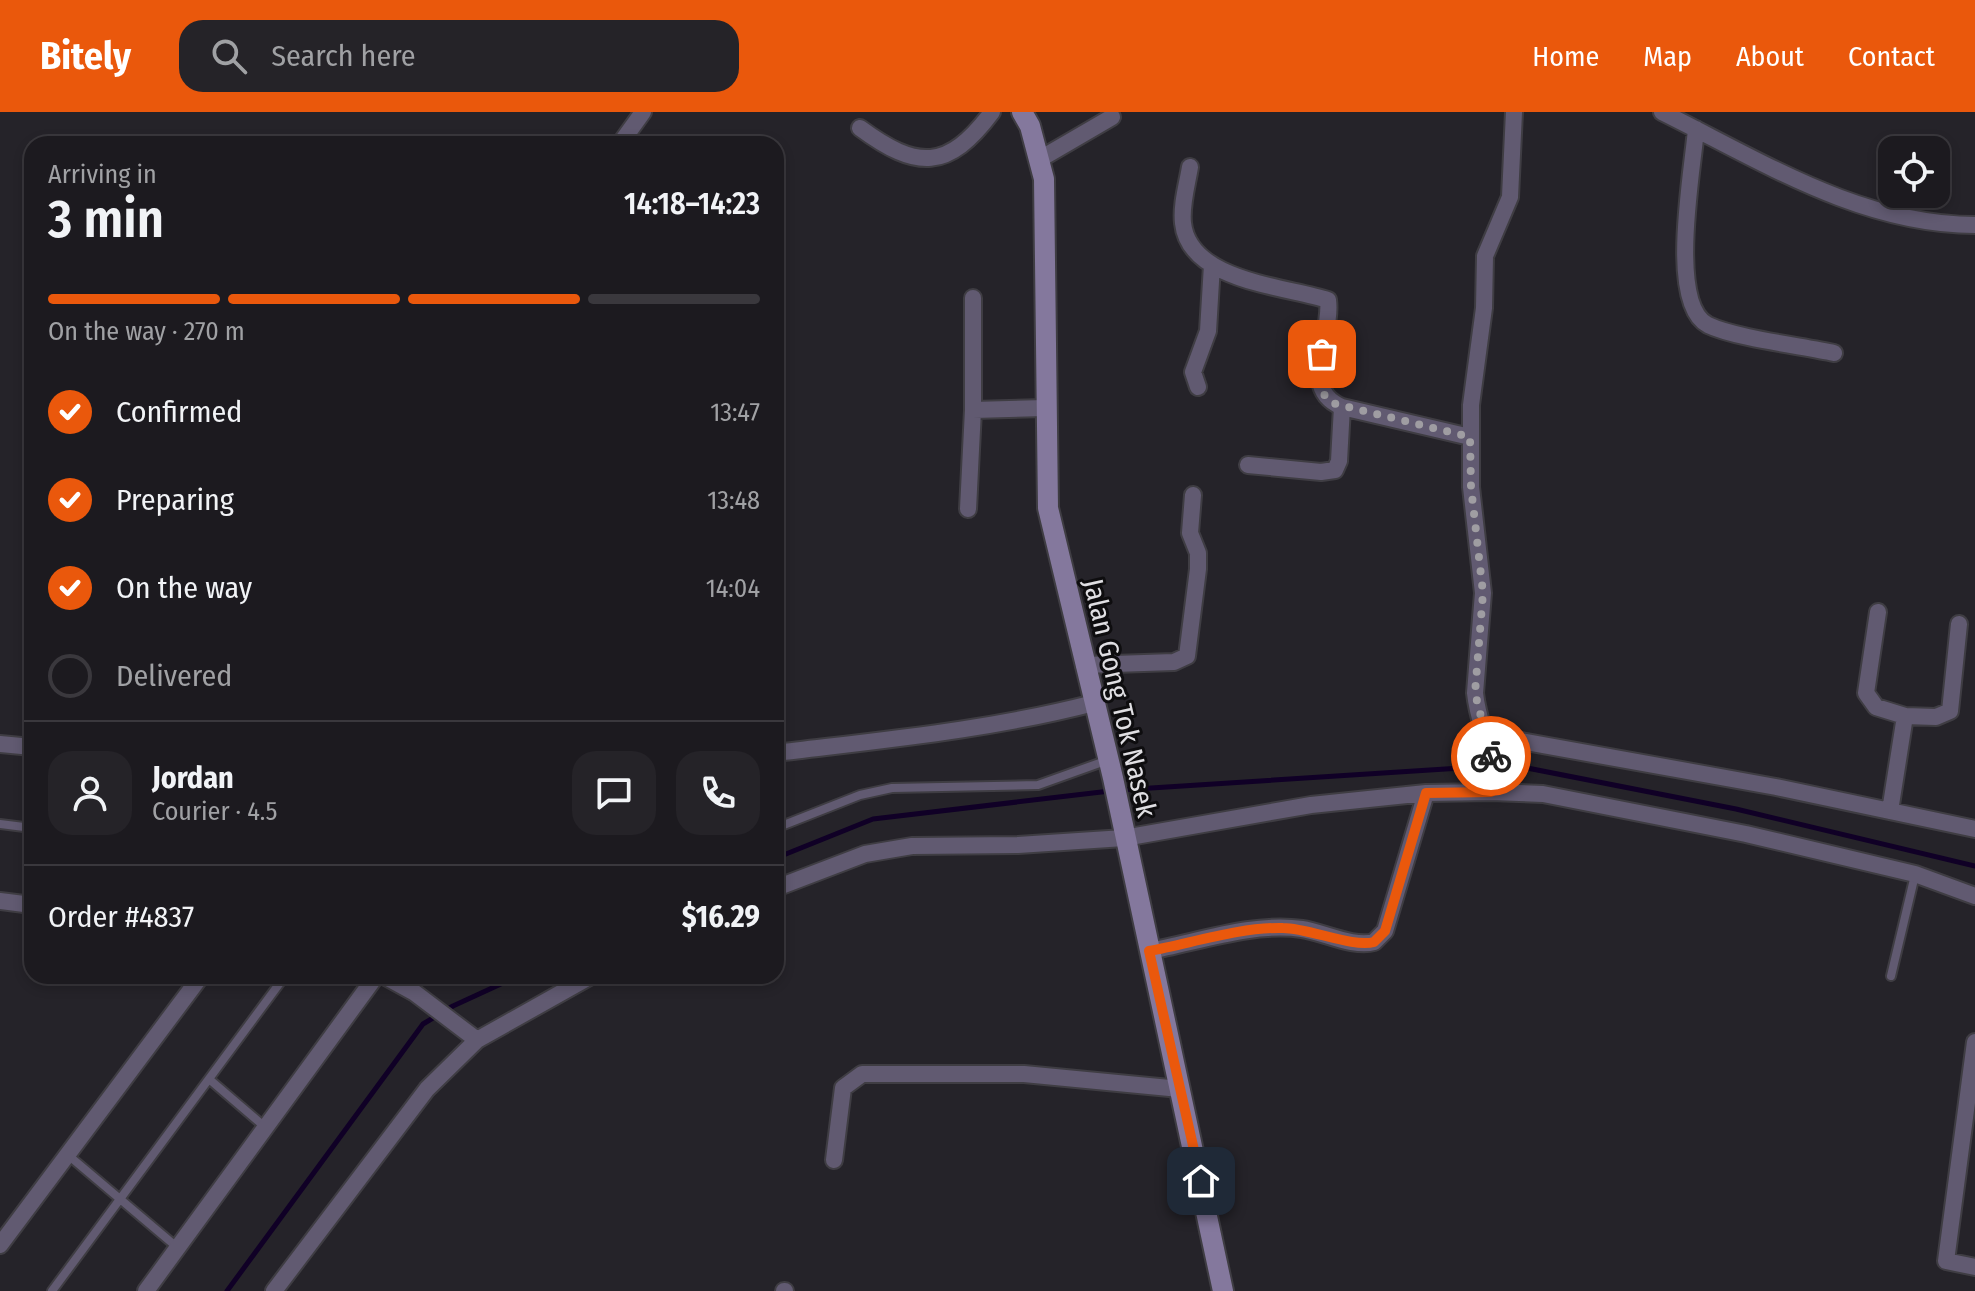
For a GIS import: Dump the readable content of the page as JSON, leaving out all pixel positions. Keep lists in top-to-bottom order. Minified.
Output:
{"streets":{"main road":["Jalan Gong Tok Nasek"]},"page":{"header":"Bitely","search":"Search here","nav":["Home","Map","About","Contact"],"heading":["3 min","Arriving in","14:18–14:23"],"panel":["Jordan","Courier · 4.5","Order #4837","$16.29"],"bar":"On the way · 270 m","list":[["Confirmed","13:47"],["Preparing","13:48"],["On the way","14:04"],"Delivered"]}}
